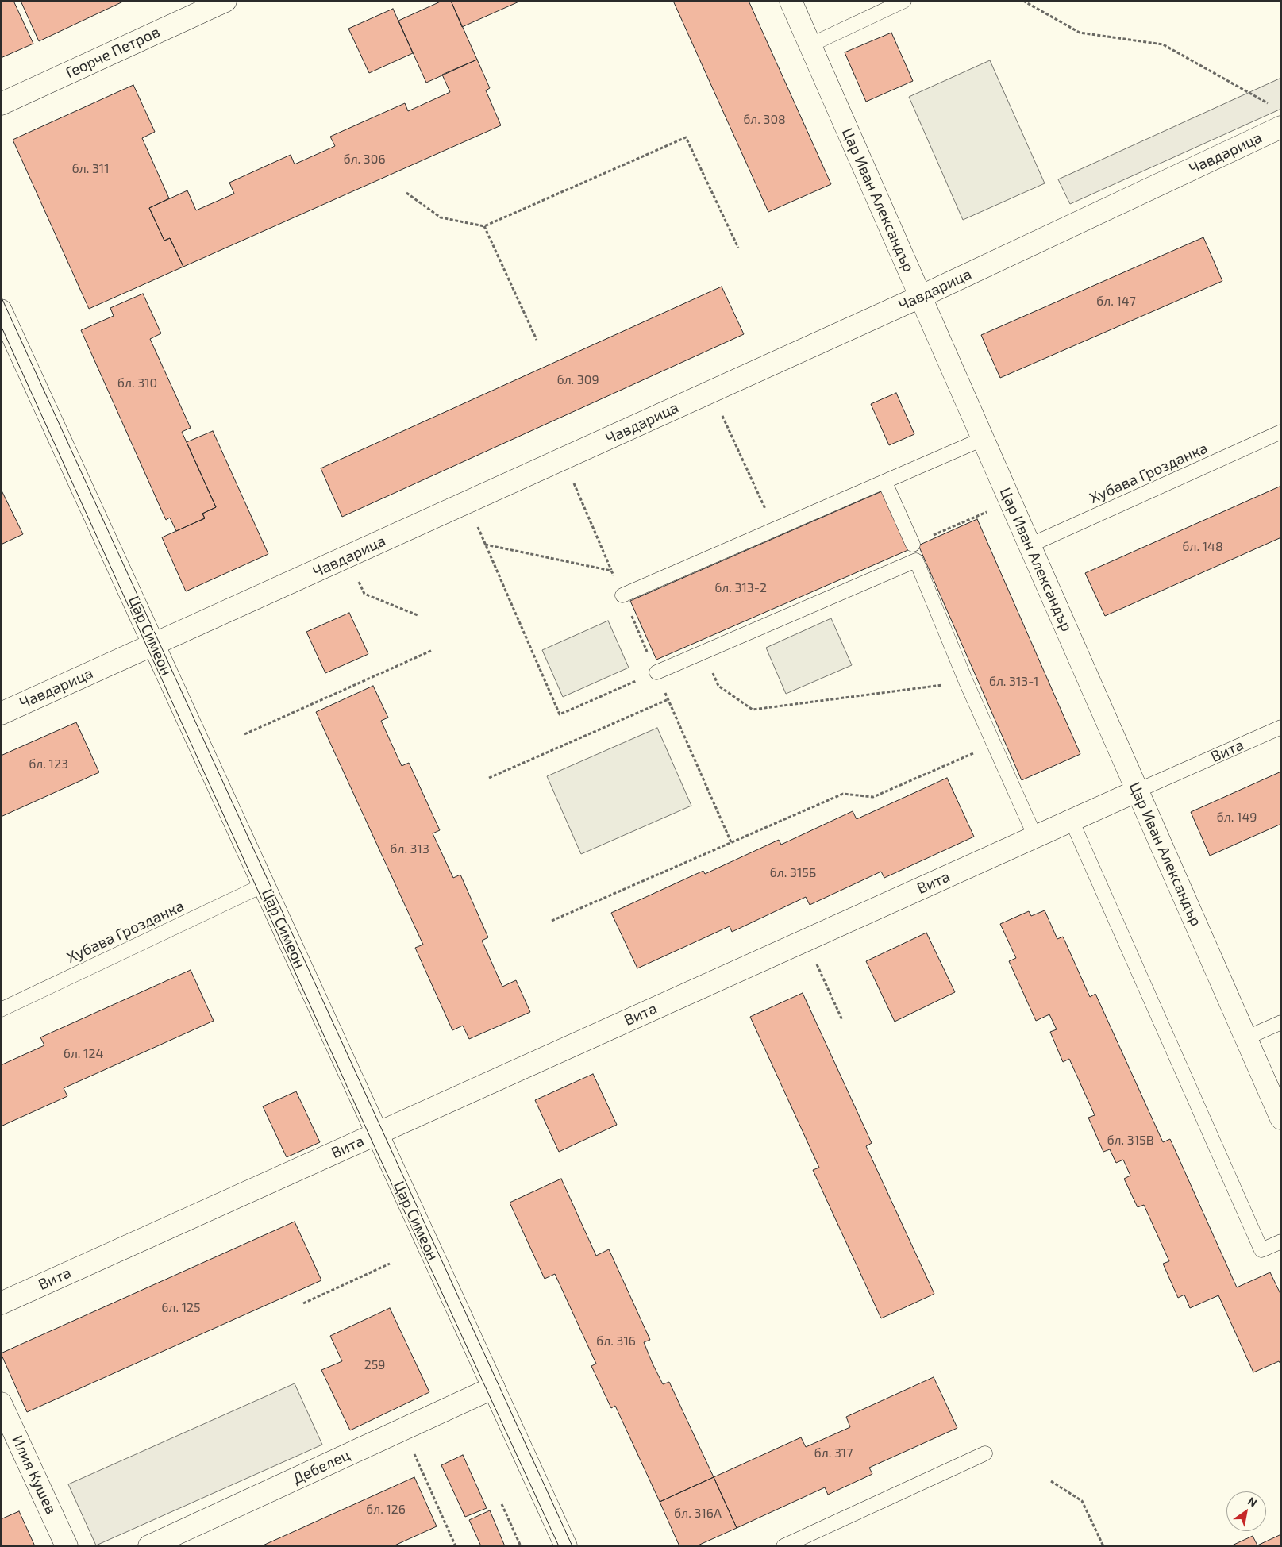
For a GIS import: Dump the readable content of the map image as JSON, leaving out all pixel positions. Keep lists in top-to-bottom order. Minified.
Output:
{"streets":{"street":["Георче Петров","Чавдарица","Цар Иван Александър","Цар Симеон","Вита","Дебелец","Илия Кушев"],"lane":["Хубава Грозданка"]},"crossings":[["Чавдарица","Цар Иван Александър"],["Чавдарица","Цар Симеон"],["Цар Иван Александър","Хубава Грозданка"],["Цар Иван Александър","Вита"],["Хубава Грозданка","Цар Симеон"],["Цар Симеон","Вита"],["Цар Симеон","Дебелец"]],"house_numbers":["бл. 308","бл. 306","бл. 311","бл. 147","бл. 309","бл. 310","бл. 148","бл. 313-2","бл. 313-1","бл. 123","бл. 149","бл. 313","бл. 315Б","бл. 124","бл. 315В","бл. 125","бл. 316","259","бл. 317","бл. 126","бл. 316А"],"north":"top right"}
